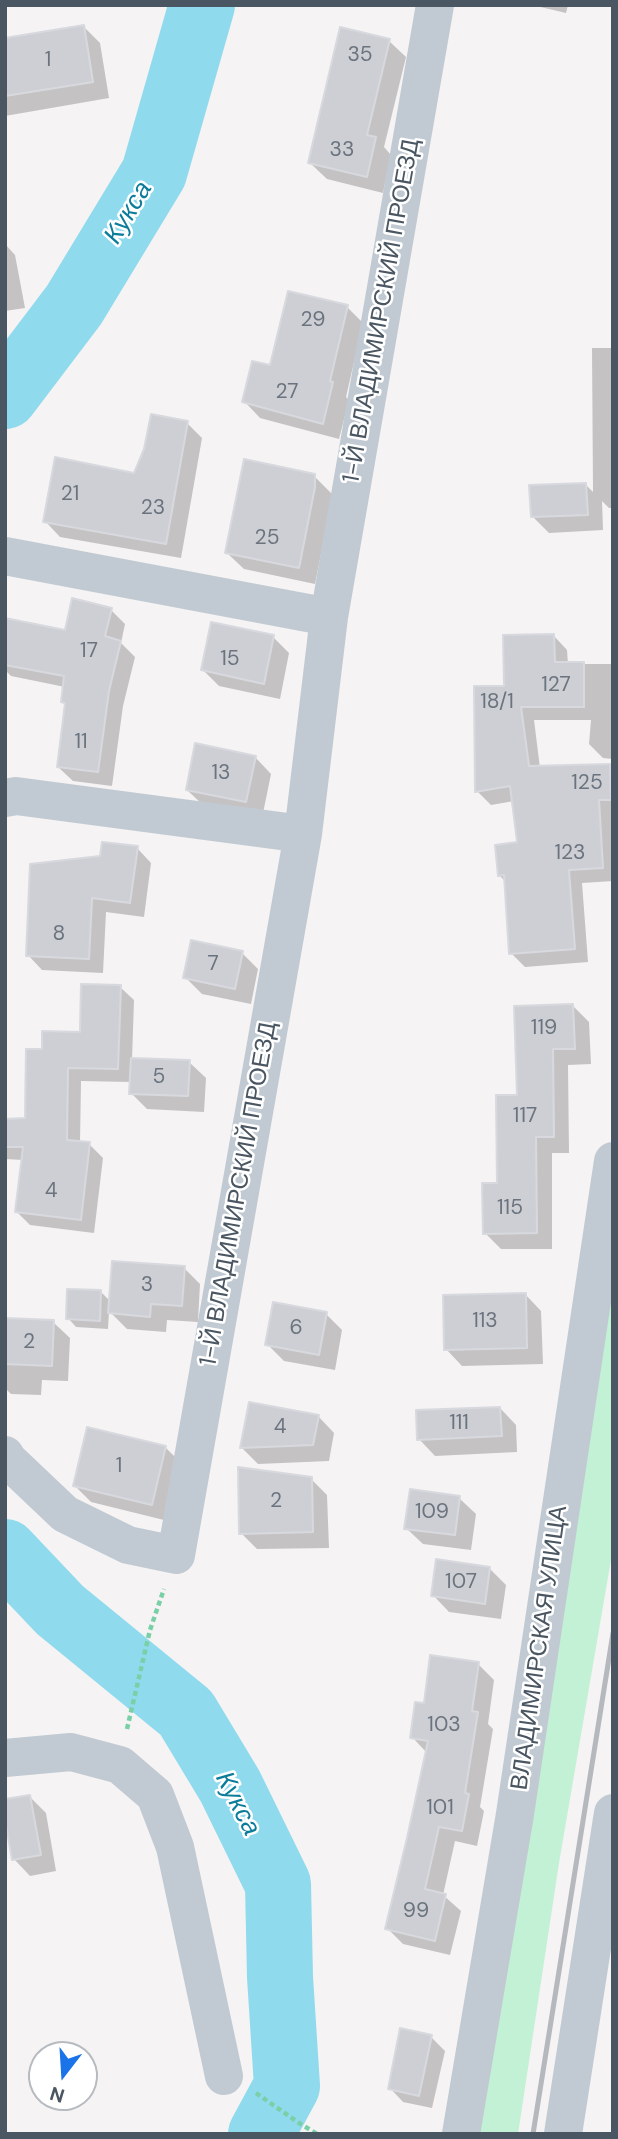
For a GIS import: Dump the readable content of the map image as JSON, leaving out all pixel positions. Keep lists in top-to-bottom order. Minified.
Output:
{"streets":{"street":["1-Й ВЛАДИМИРСКИЙ ПРОЕЗД","ВЛАДИМИРСКАЯ УЛИЦА"]},"water":["Кукса"],"house_numbers":["35","1","33","29","27","21","23","25","17","15","127","18/1","11","13","125","123","8","7","119","5","117","4","115","3","113","6","2","111","4","1","2","109","107","103","101","99"],"north":"bottom"}
